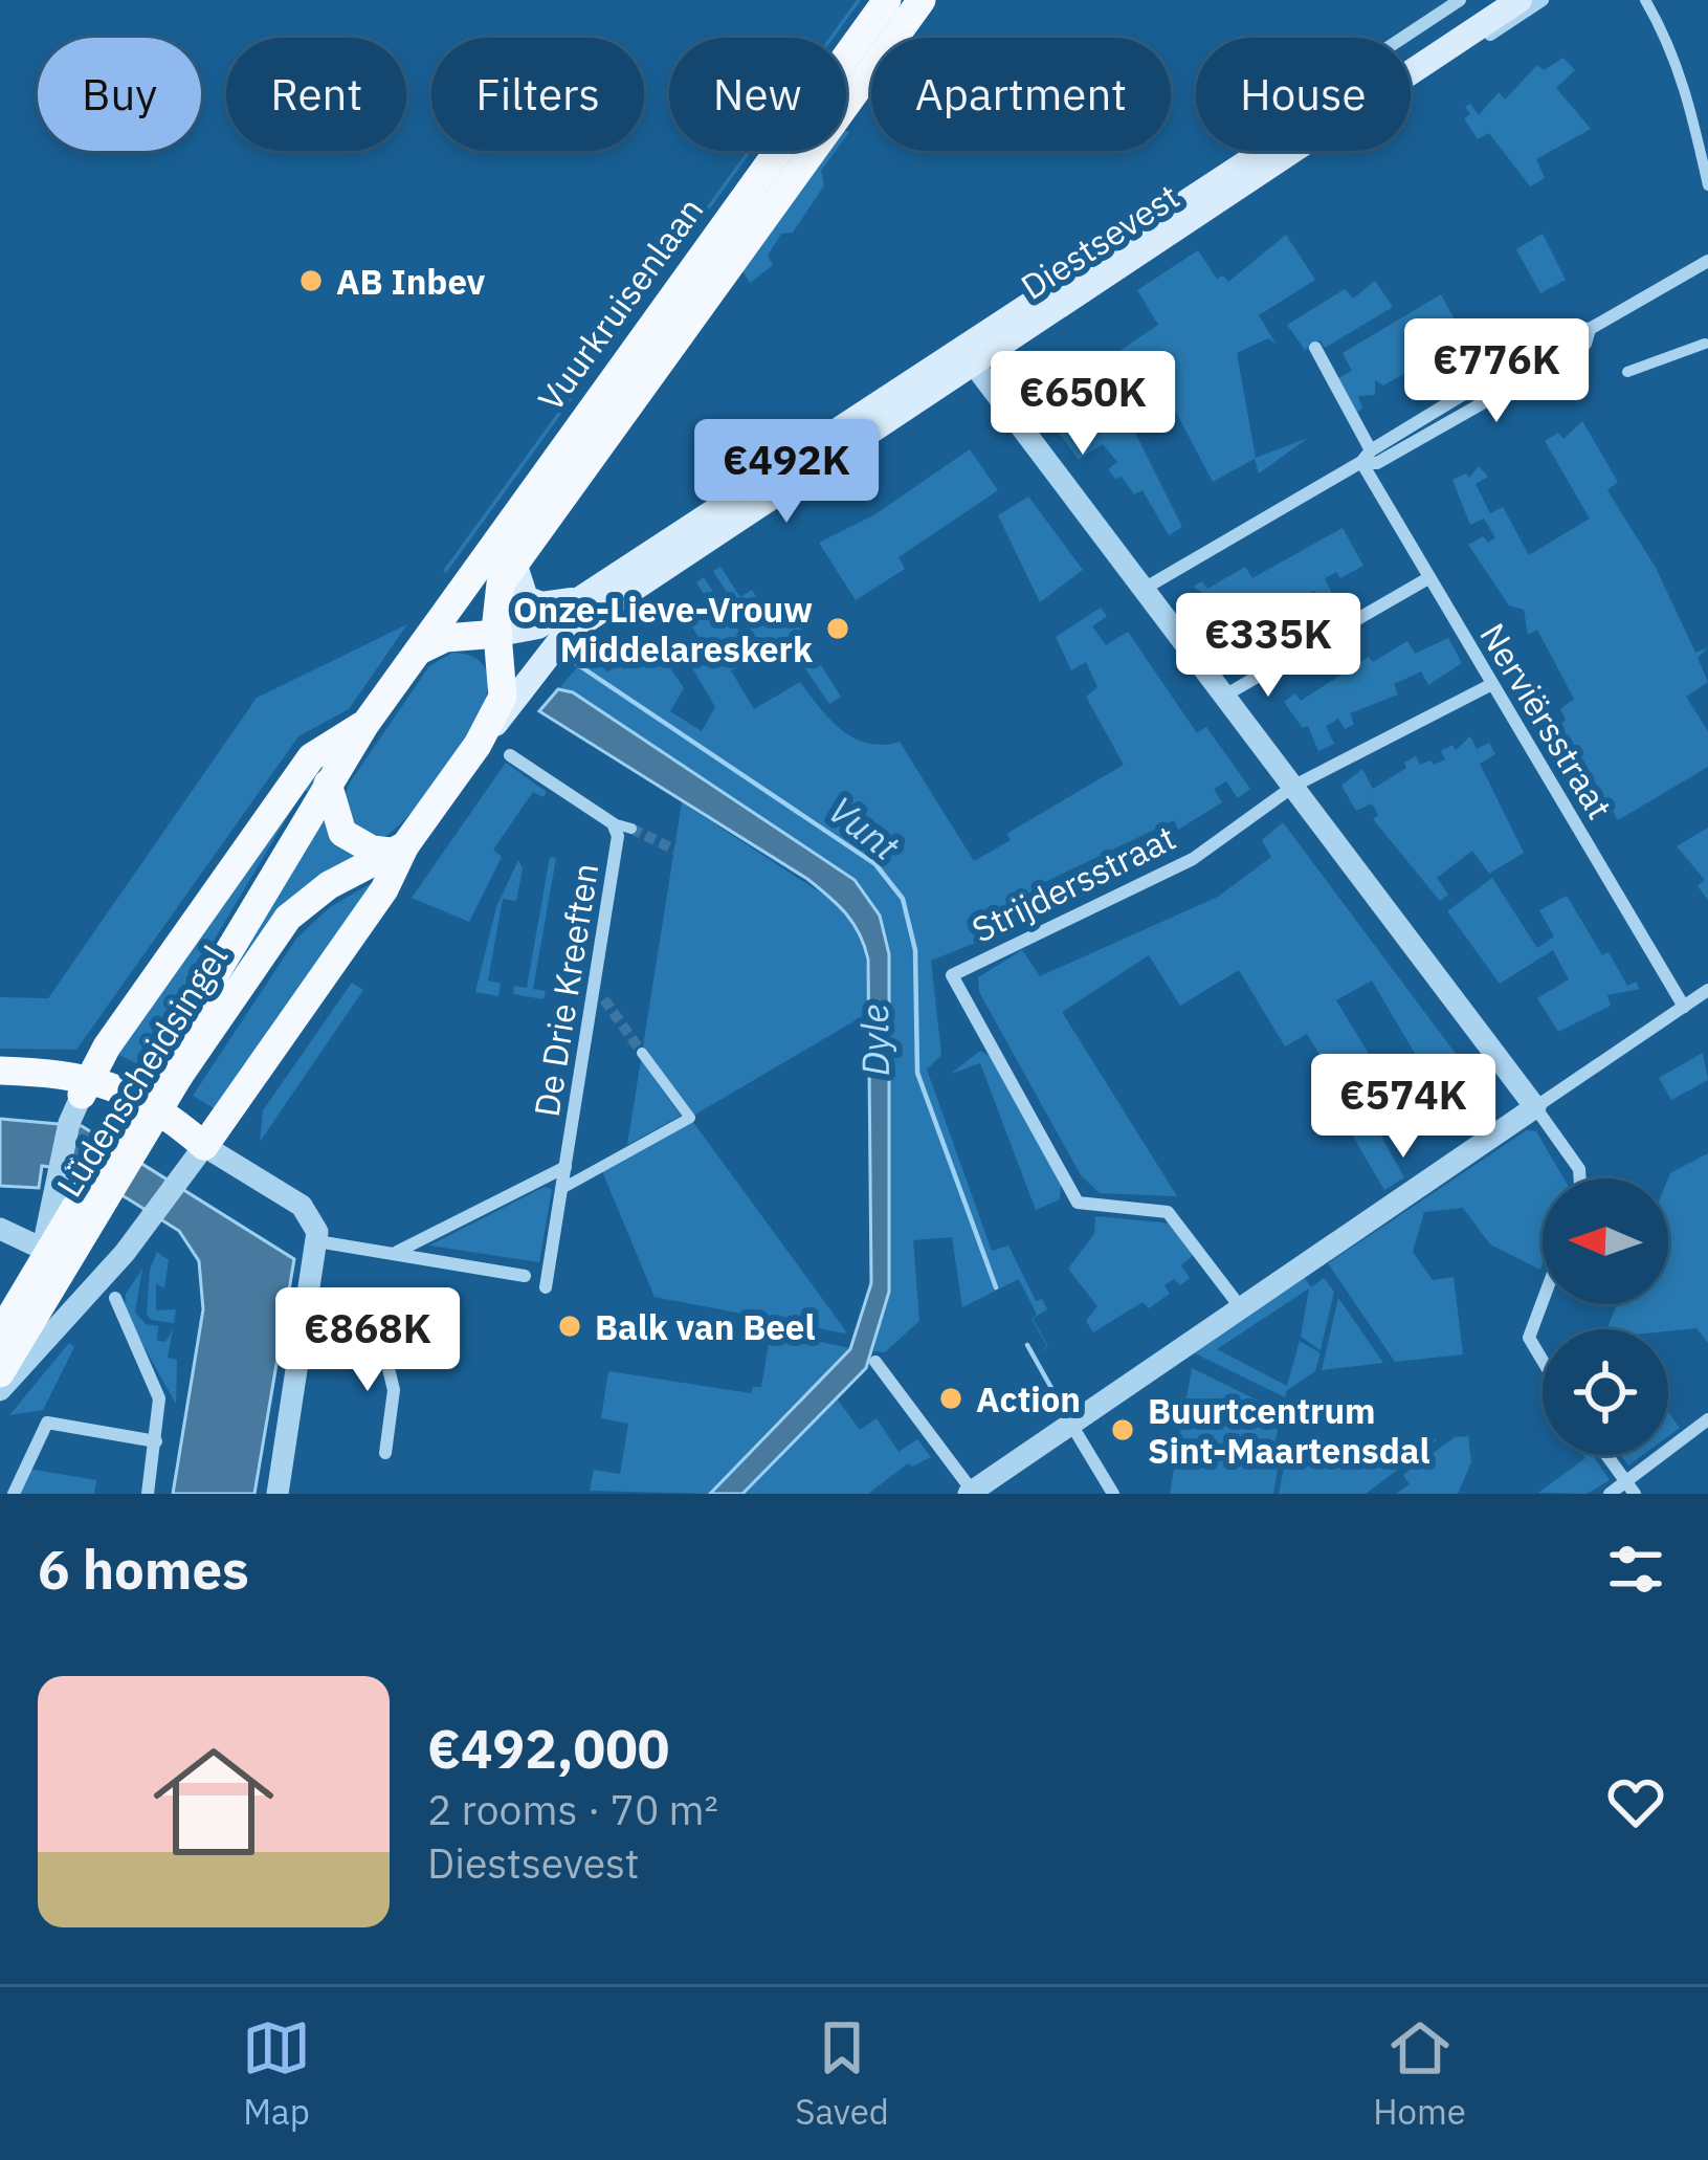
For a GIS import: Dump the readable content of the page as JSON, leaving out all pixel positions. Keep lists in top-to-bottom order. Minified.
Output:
{"streets":{"main road":["Diestsevest","Vuurkruisenlaan","Lüdenscheidsingel"],"street":["Nerviërsstraat","Strijdersstraat","De Drie Kreeften"]},"crossings":[["Diestsevest","Vuurkruisenlaan"],["Vuurkruisenlaan","Lüdenscheidsingel"],["Nerviërsstraat","Strijdersstraat"]],"water":["Vunt","Dyle"],"places":["AB Inbev","Onze-Lieve-Vrouw Middelareskerk","Balk van Beel","Action","Buurtcentrum Sint-Maartensdal"],"north":"left","page":{"chip":["Buy","Rent","Filters","New","Apartment","House"],"price":["€776K","€650K","€492K","€335K","€574K","€868K"],"heading":"6 homes","list":[{"name":"€492,000","note":"2 rooms · 70 m² · Diestsevest"}],"tabs":["Map","Saved","Home"]}}
